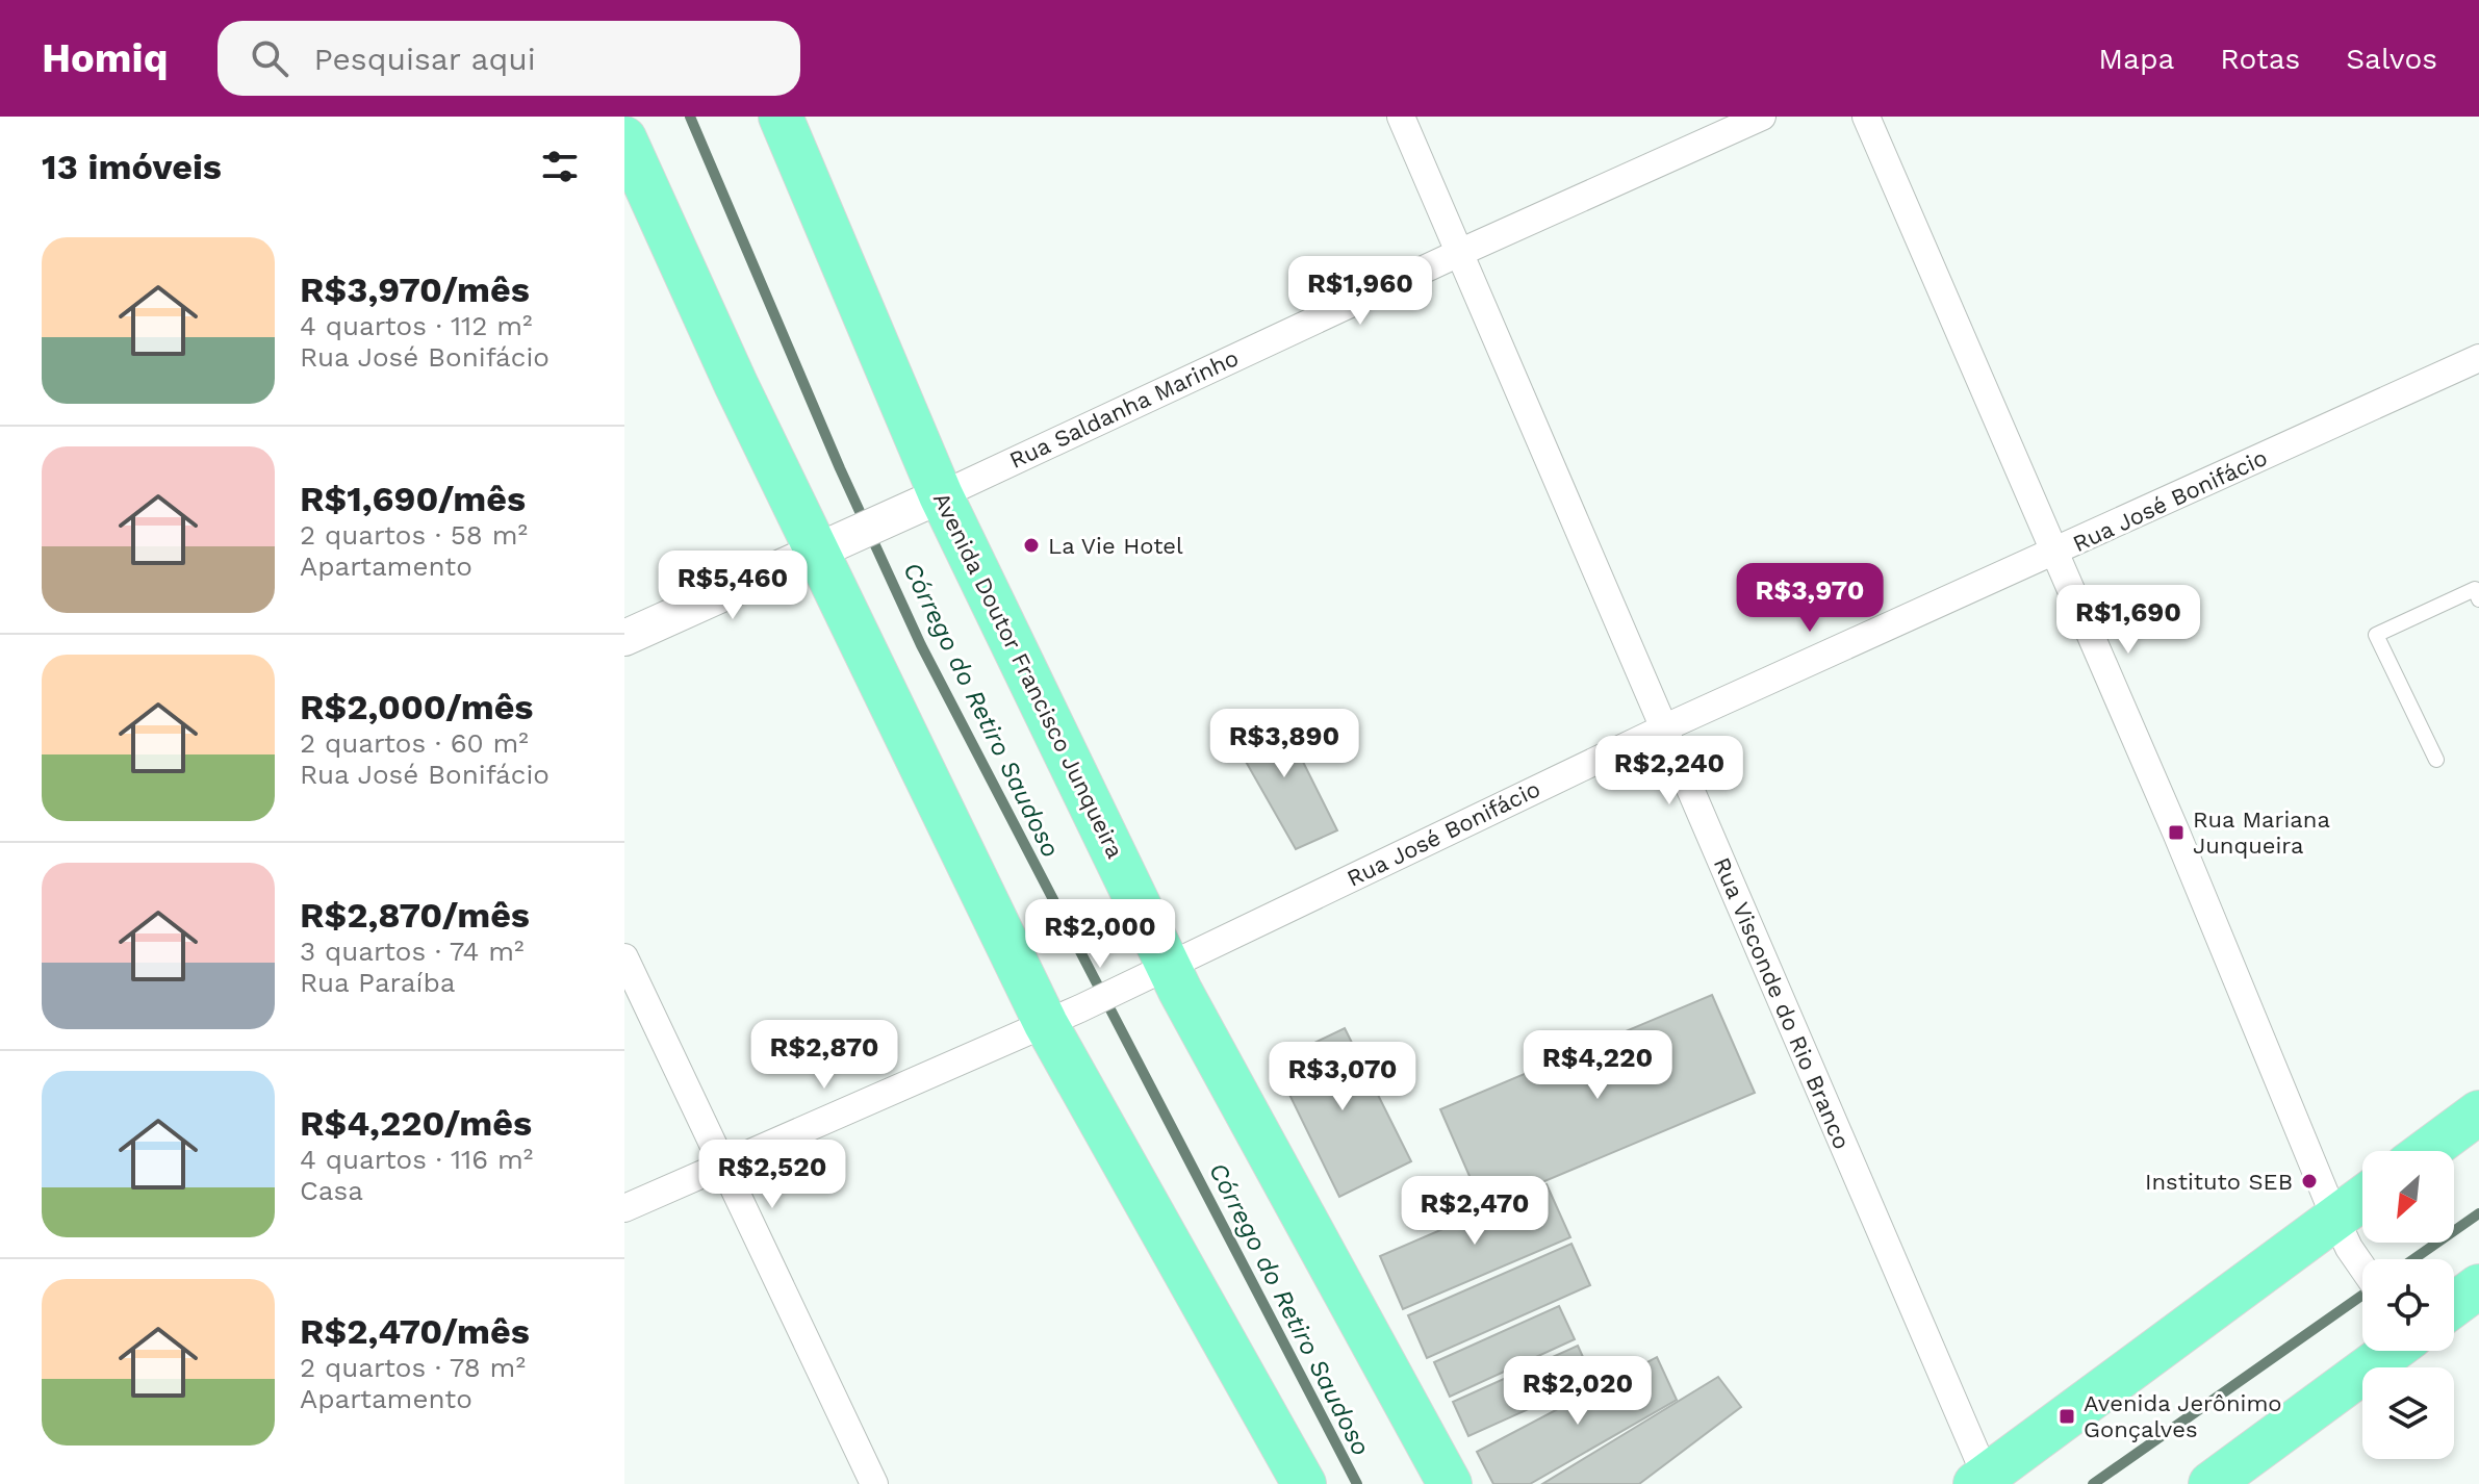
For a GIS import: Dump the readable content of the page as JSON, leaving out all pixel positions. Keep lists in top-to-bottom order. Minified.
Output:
{"streets":{"main road":["Avenida Doutor Francisco Junqueira"],"street":["Rua Saldanha Marinho","Rua José Bonifácio","Rua Visconde do Rio Branco"]},"crossings":[["Rua Saldanha Marinho","Avenida Doutor Francisco Junqueira"],["Rua Saldanha Marinho","Rua Visconde do Rio Branco"],["Rua José Bonifácio","Avenida Doutor Francisco Junqueira"],["Rua José Bonifácio","Rua Visconde do Rio Branco"]],"water":["Córrego do Retiro Saudoso"],"places":{"other":["La Vie Hotel","Instituto SEB"],"transit":["Rua Mariana Junqueira","Avenida Jerônimo Gonçalves"]},"north":"bottom left","page":{"header":"Homiq","search":"Pesquisar aqui","nav":["Mapa","Rotas","Salvos"],"heading":"13 imóveis","list":[{"name":"R$3,970/mês","note":"4 quartos · 112 m² · Rua José Bonifácio"},{"name":"R$1,690/mês","note":"2 quartos · 58 m² · Apartamento"},{"name":"R$2,000/mês","note":"2 quartos · 60 m² · Rua José Bonifácio"},{"name":"R$2,870/mês","note":"3 quartos · 74 m² · Rua Paraíba"},{"name":"R$4,220/mês","note":"4 quartos · 116 m² · Casa"},{"name":"R$2,470/mês","note":"2 quartos · 78 m² · Apartamento"}],"price":["R$1,960","R$5,460","R$3,970","R$1,690","R$3,890","R$2,240","R$2,000","R$2,870","R$4,220","R$3,070","R$2,520","R$2,470","R$2,020"]}}
